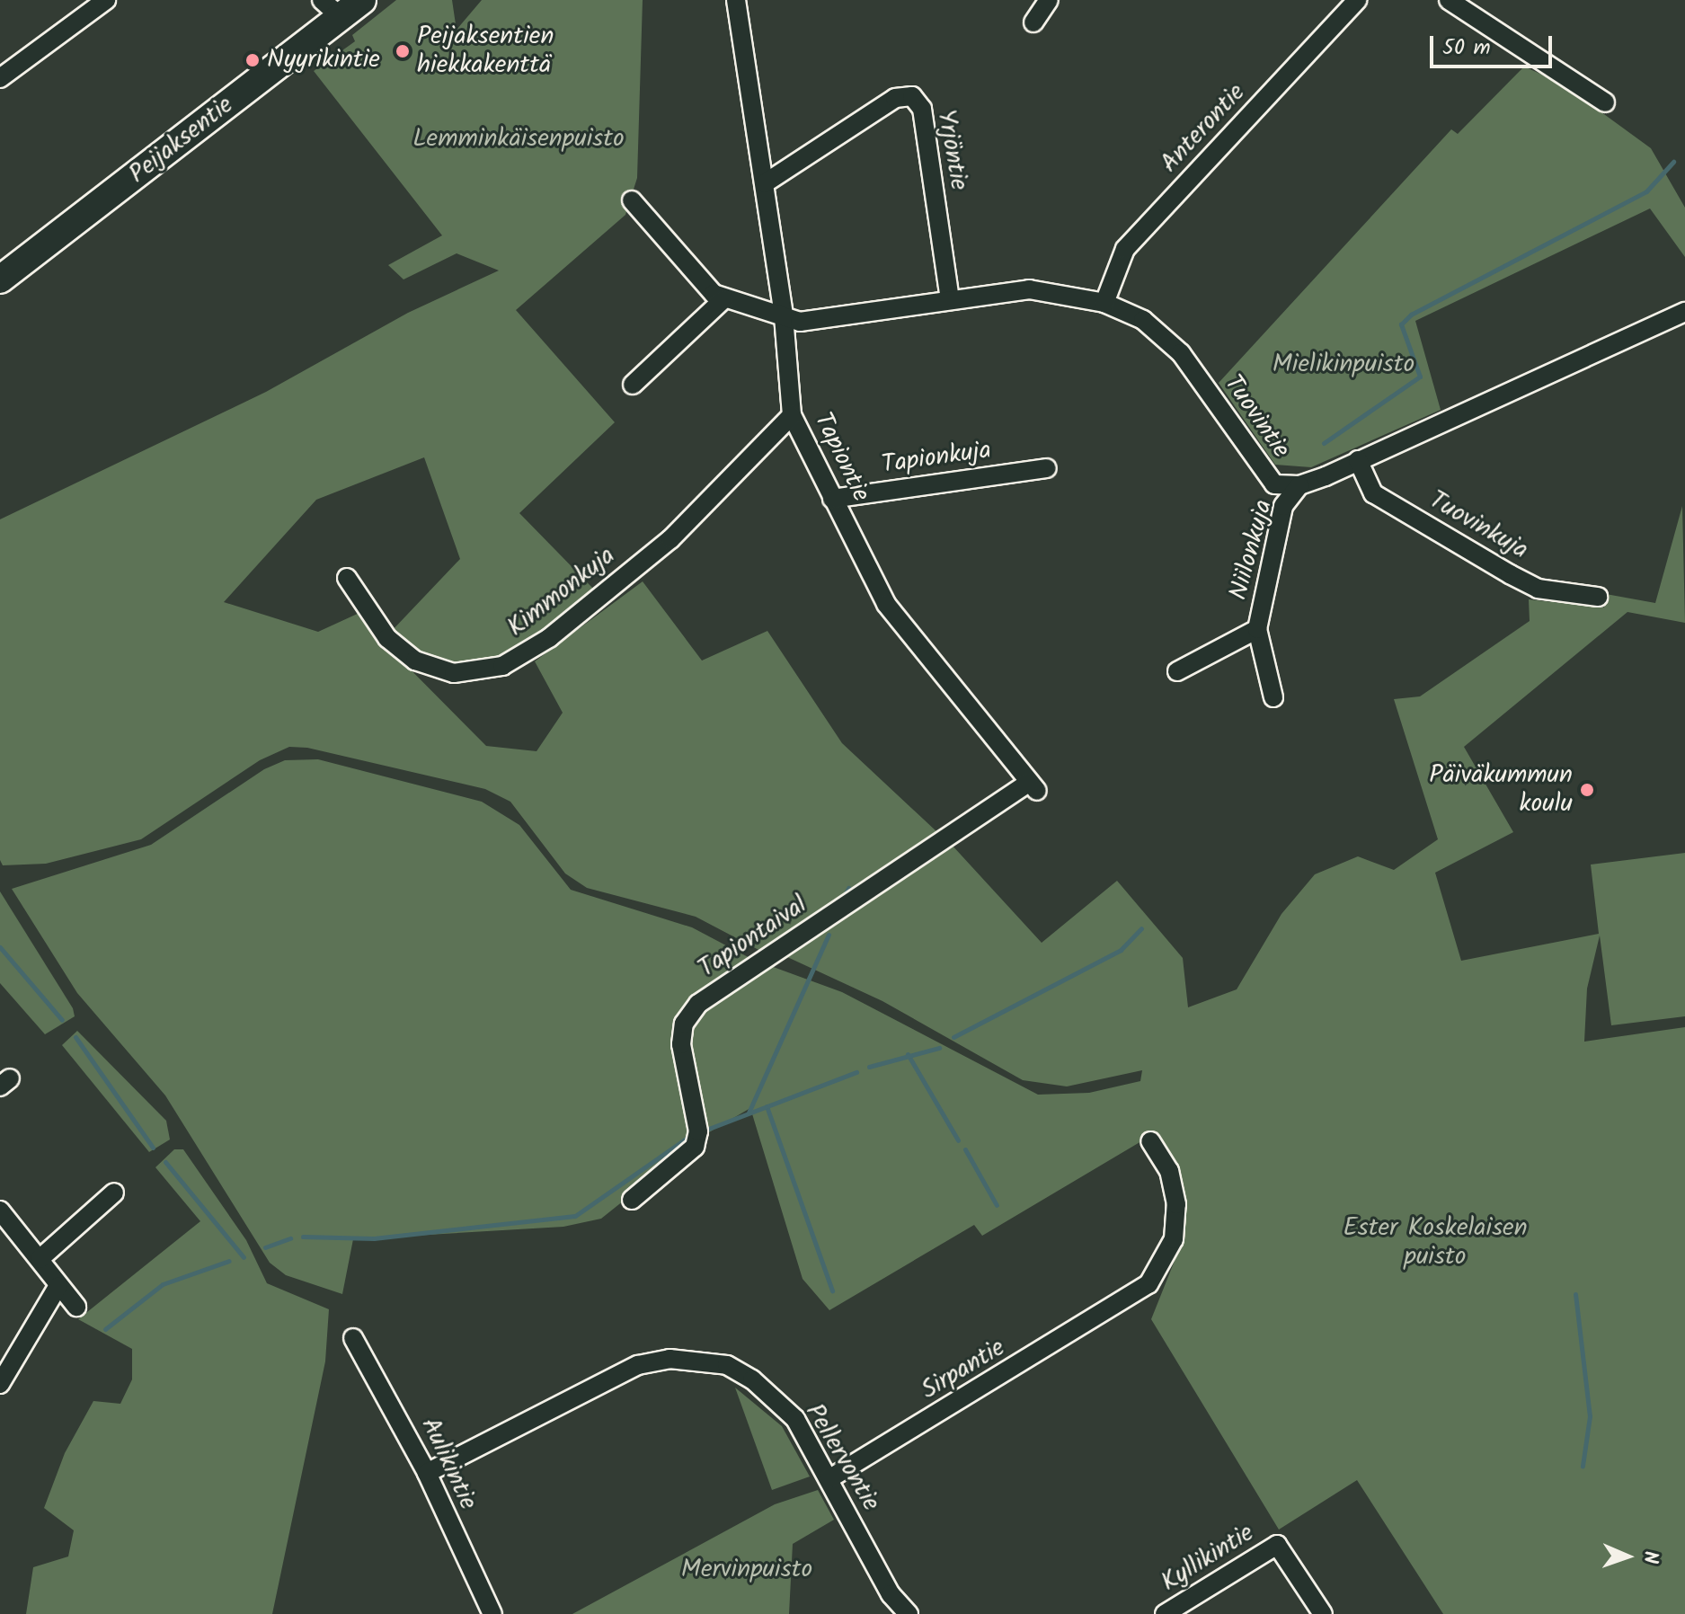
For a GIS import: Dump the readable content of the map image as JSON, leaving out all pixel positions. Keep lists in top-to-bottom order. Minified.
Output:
{"streets":{"street":["Anterontie","Peijaksentie","Yrjöntie","Tuovintie","Tapiontie","Tapionkuja","Tuovinkuja","Niilonkuja","Kimmonkuja","Tapiontaival","Sirpantie","Pellervontie","Aulikintie","Kyllikintie"]},"crossings":[["Anterontie","Tuovintie"],["Yrjöntie","Tuovintie"],["Yrjöntie","Tapiontie"],["Tuovintie","Tapiontie"],["Tuovintie","Tuovinkuja"],["Tuovintie","Niilonkuja"],["Tapiontie","Tapionkuja"],["Tapiontie","Kimmonkuja"],["Tapiontie","Tapiontaival"],["Sirpantie","Pellervontie"],["Pellervontie","Aulikintie"]],"parks":["Lemminkäisenpuisto","Mielikinpuisto","Ester Koskelaisen puisto","Mervinpuisto"],"places":["Peijaksentien hiekkakenttä","Nyyrikintie","Päiväkummun koulu"],"scale_bar":"50 m","north":"right"}
